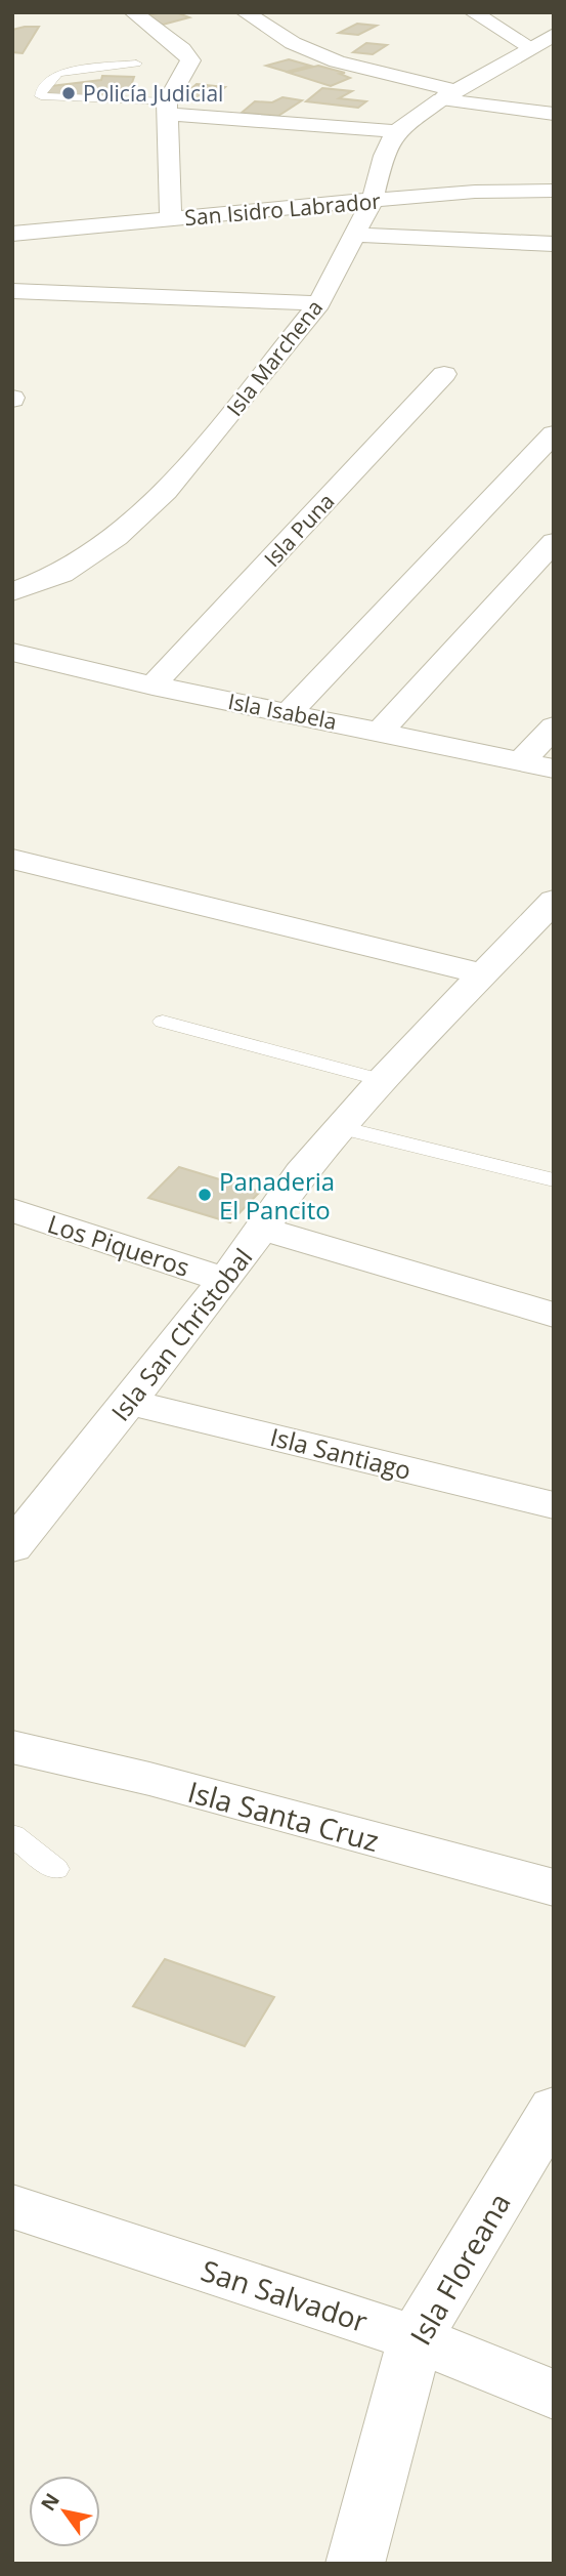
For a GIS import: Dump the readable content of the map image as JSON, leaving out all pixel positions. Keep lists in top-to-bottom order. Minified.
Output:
{"streets":{"street":["San Isidro Labrador","Isla Marchena","Isla Puna","Isla Isabela","Los Piqueros","Isla San Christobal","Isla Santiago","Isla Santa Cruz","Isla Floreana","San Salvador"]},"crossings":[["San Isidro Labrador","Isla Marchena"],["Isla Puna","Isla Isabela"],["Los Piqueros","Isla San Christobal"],["Isla San Christobal","Isla Santiago"],["Isla Floreana","San Salvador"]],"places":["Policía Judicial","Panaderia El Pancito"],"north":"top left"}
